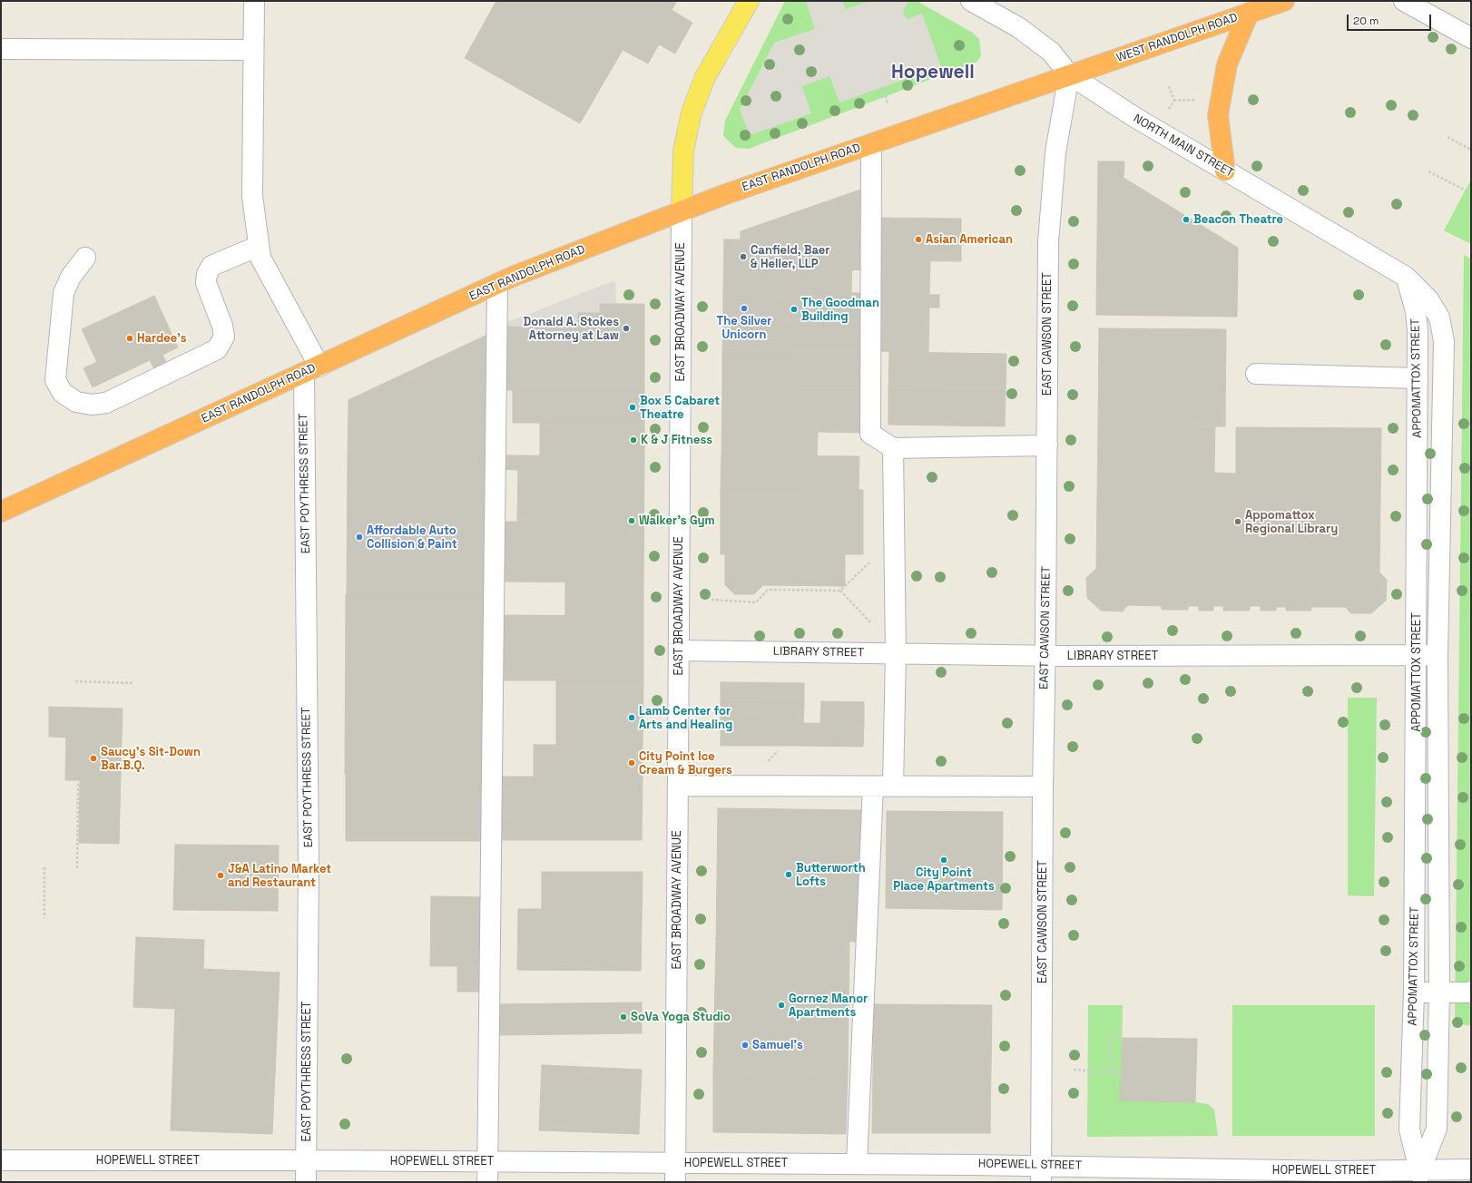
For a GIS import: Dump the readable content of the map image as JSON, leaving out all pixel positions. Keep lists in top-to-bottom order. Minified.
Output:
{"streets":{"highway":["WEST RANDOLPH ROAD","EAST RANDOLPH ROAD"],"main road":["EAST BROADWAY AVENUE"],"street":["NORTH MAIN STREET","EAST CAWSON STREET","APPOMATTOX STREET","EAST POYTHRESS STREET","LIBRARY STREET","HOPEWELL STREET"]},"crossings":[["WEST RANDOLPH ROAD","NORTH MAIN STREET"],["WEST RANDOLPH ROAD","EAST RANDOLPH ROAD"],["WEST RANDOLPH ROAD","EAST CAWSON STREET"],["NORTH MAIN STREET","EAST RANDOLPH ROAD"],["NORTH MAIN STREET","EAST CAWSON STREET"],["NORTH MAIN STREET","APPOMATTOX STREET"],["EAST RANDOLPH ROAD","EAST BROADWAY AVENUE"],["EAST RANDOLPH ROAD","EAST CAWSON STREET"],["EAST RANDOLPH ROAD","EAST POYTHRESS STREET"],["EAST BROADWAY AVENUE","LIBRARY STREET"],["EAST BROADWAY AVENUE","HOPEWELL STREET"],["EAST CAWSON STREET","LIBRARY STREET"],["EAST CAWSON STREET","HOPEWELL STREET"],["APPOMATTOX STREET","LIBRARY STREET"],["APPOMATTOX STREET","HOPEWELL STREET"],["EAST POYTHRESS STREET","HOPEWELL STREET"]],"districts":["Hopewell"],"places":["Beacon Theatre","Asian American","Canfield, Baer & Heller, LLP","The Silver Unicorn","The Goodman Building","Donald A. Stokes Attorney at Law","Hardee's","Box 5 Cabaret Theatre","K & J Fitness","Walker's Gym","Appomattox Regional Library","Affordable Auto Collision & Paint","Lamb Center for Arts and Healing","Saucy's Sit-Down Bar.B.Q.","City Point Ice Cream & Burgers","City Point Place Apartments","Butterworth Lofts","J&A Latino Market and Restaurant","Gornez Manor Apartments","SoVa Yoga Studio","Samuel's"],"scale_bar":"20 m"}
